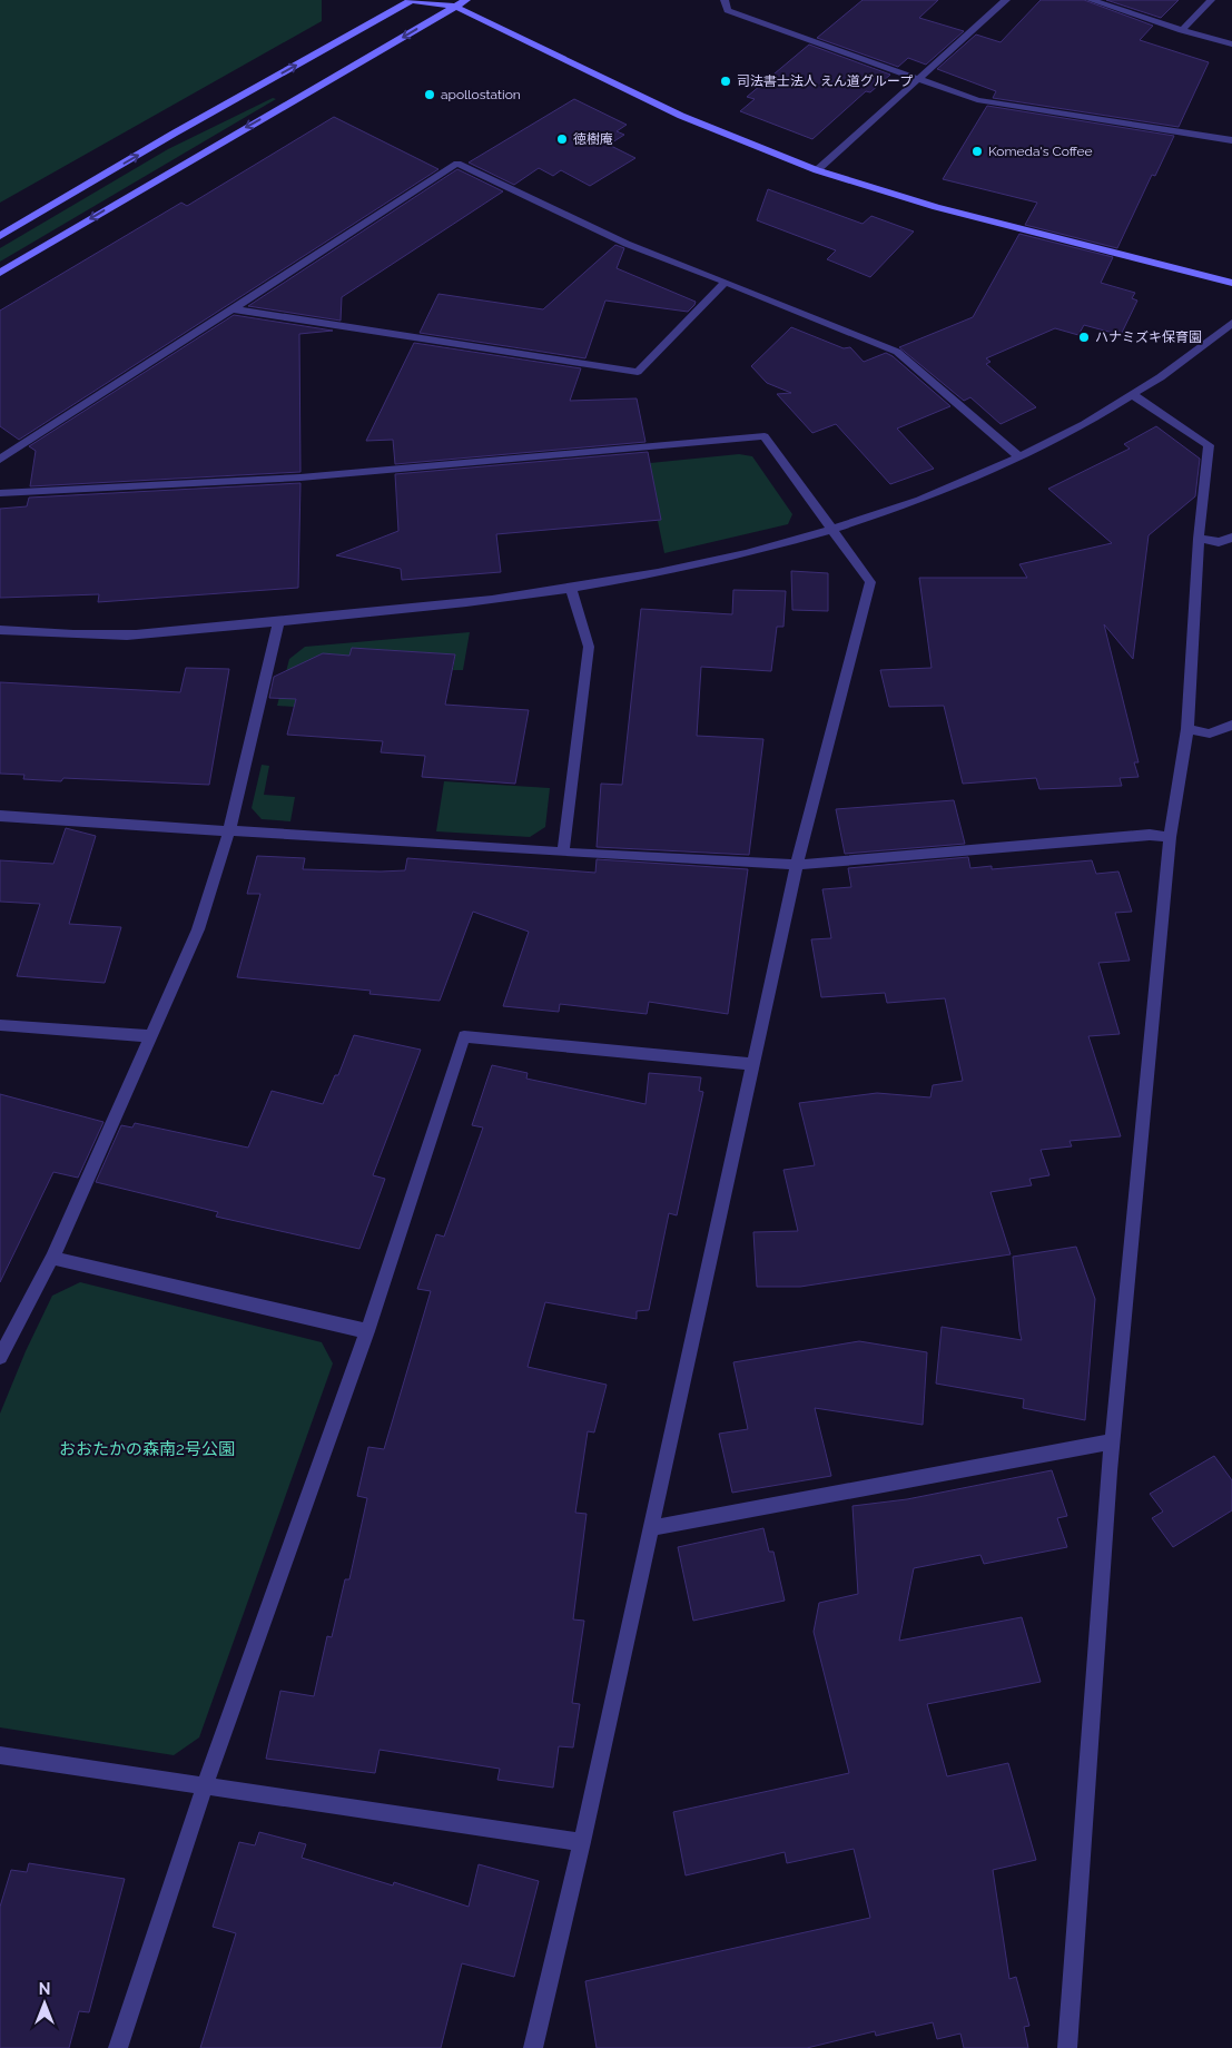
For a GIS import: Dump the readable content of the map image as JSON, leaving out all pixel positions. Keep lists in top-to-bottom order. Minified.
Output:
{"parks":["おおたかの森南2号公園"],"places":["司法書士法人 えん道グループ","apollostation","徳樹庵","Komeda's Coffee","ハナミズキ保育園"],"north":"top"}
